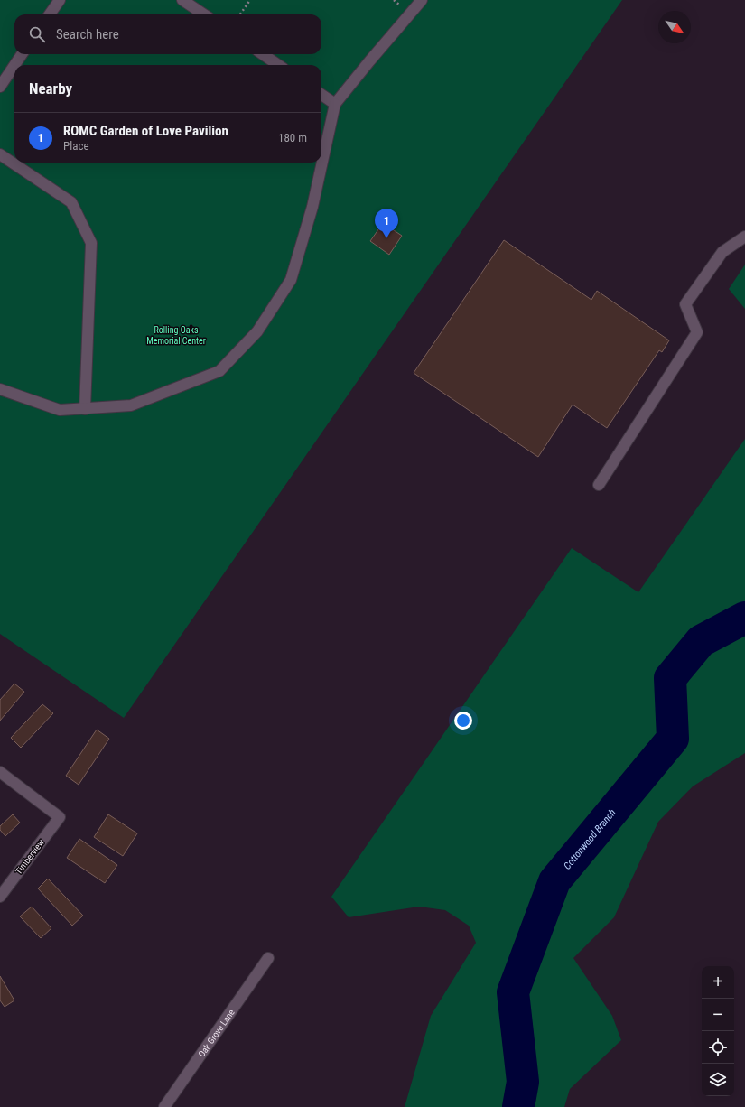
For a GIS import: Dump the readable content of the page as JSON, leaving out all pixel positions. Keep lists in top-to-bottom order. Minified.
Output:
{"streets":{"street":["Timberview","Oak Grove Lane"]},"water":["Cottonwood Branch"],"parks":["Rolling Oaks Memorial Center"],"north":"bottom right","page":{"search":"Search here","heading":"Nearby","list":[{"mark":"1","name":"ROMC Garden of Love Pavilion","note":"Place","value":"180 m"}],"pins":"1","map_buttons":["+","−"]}}
